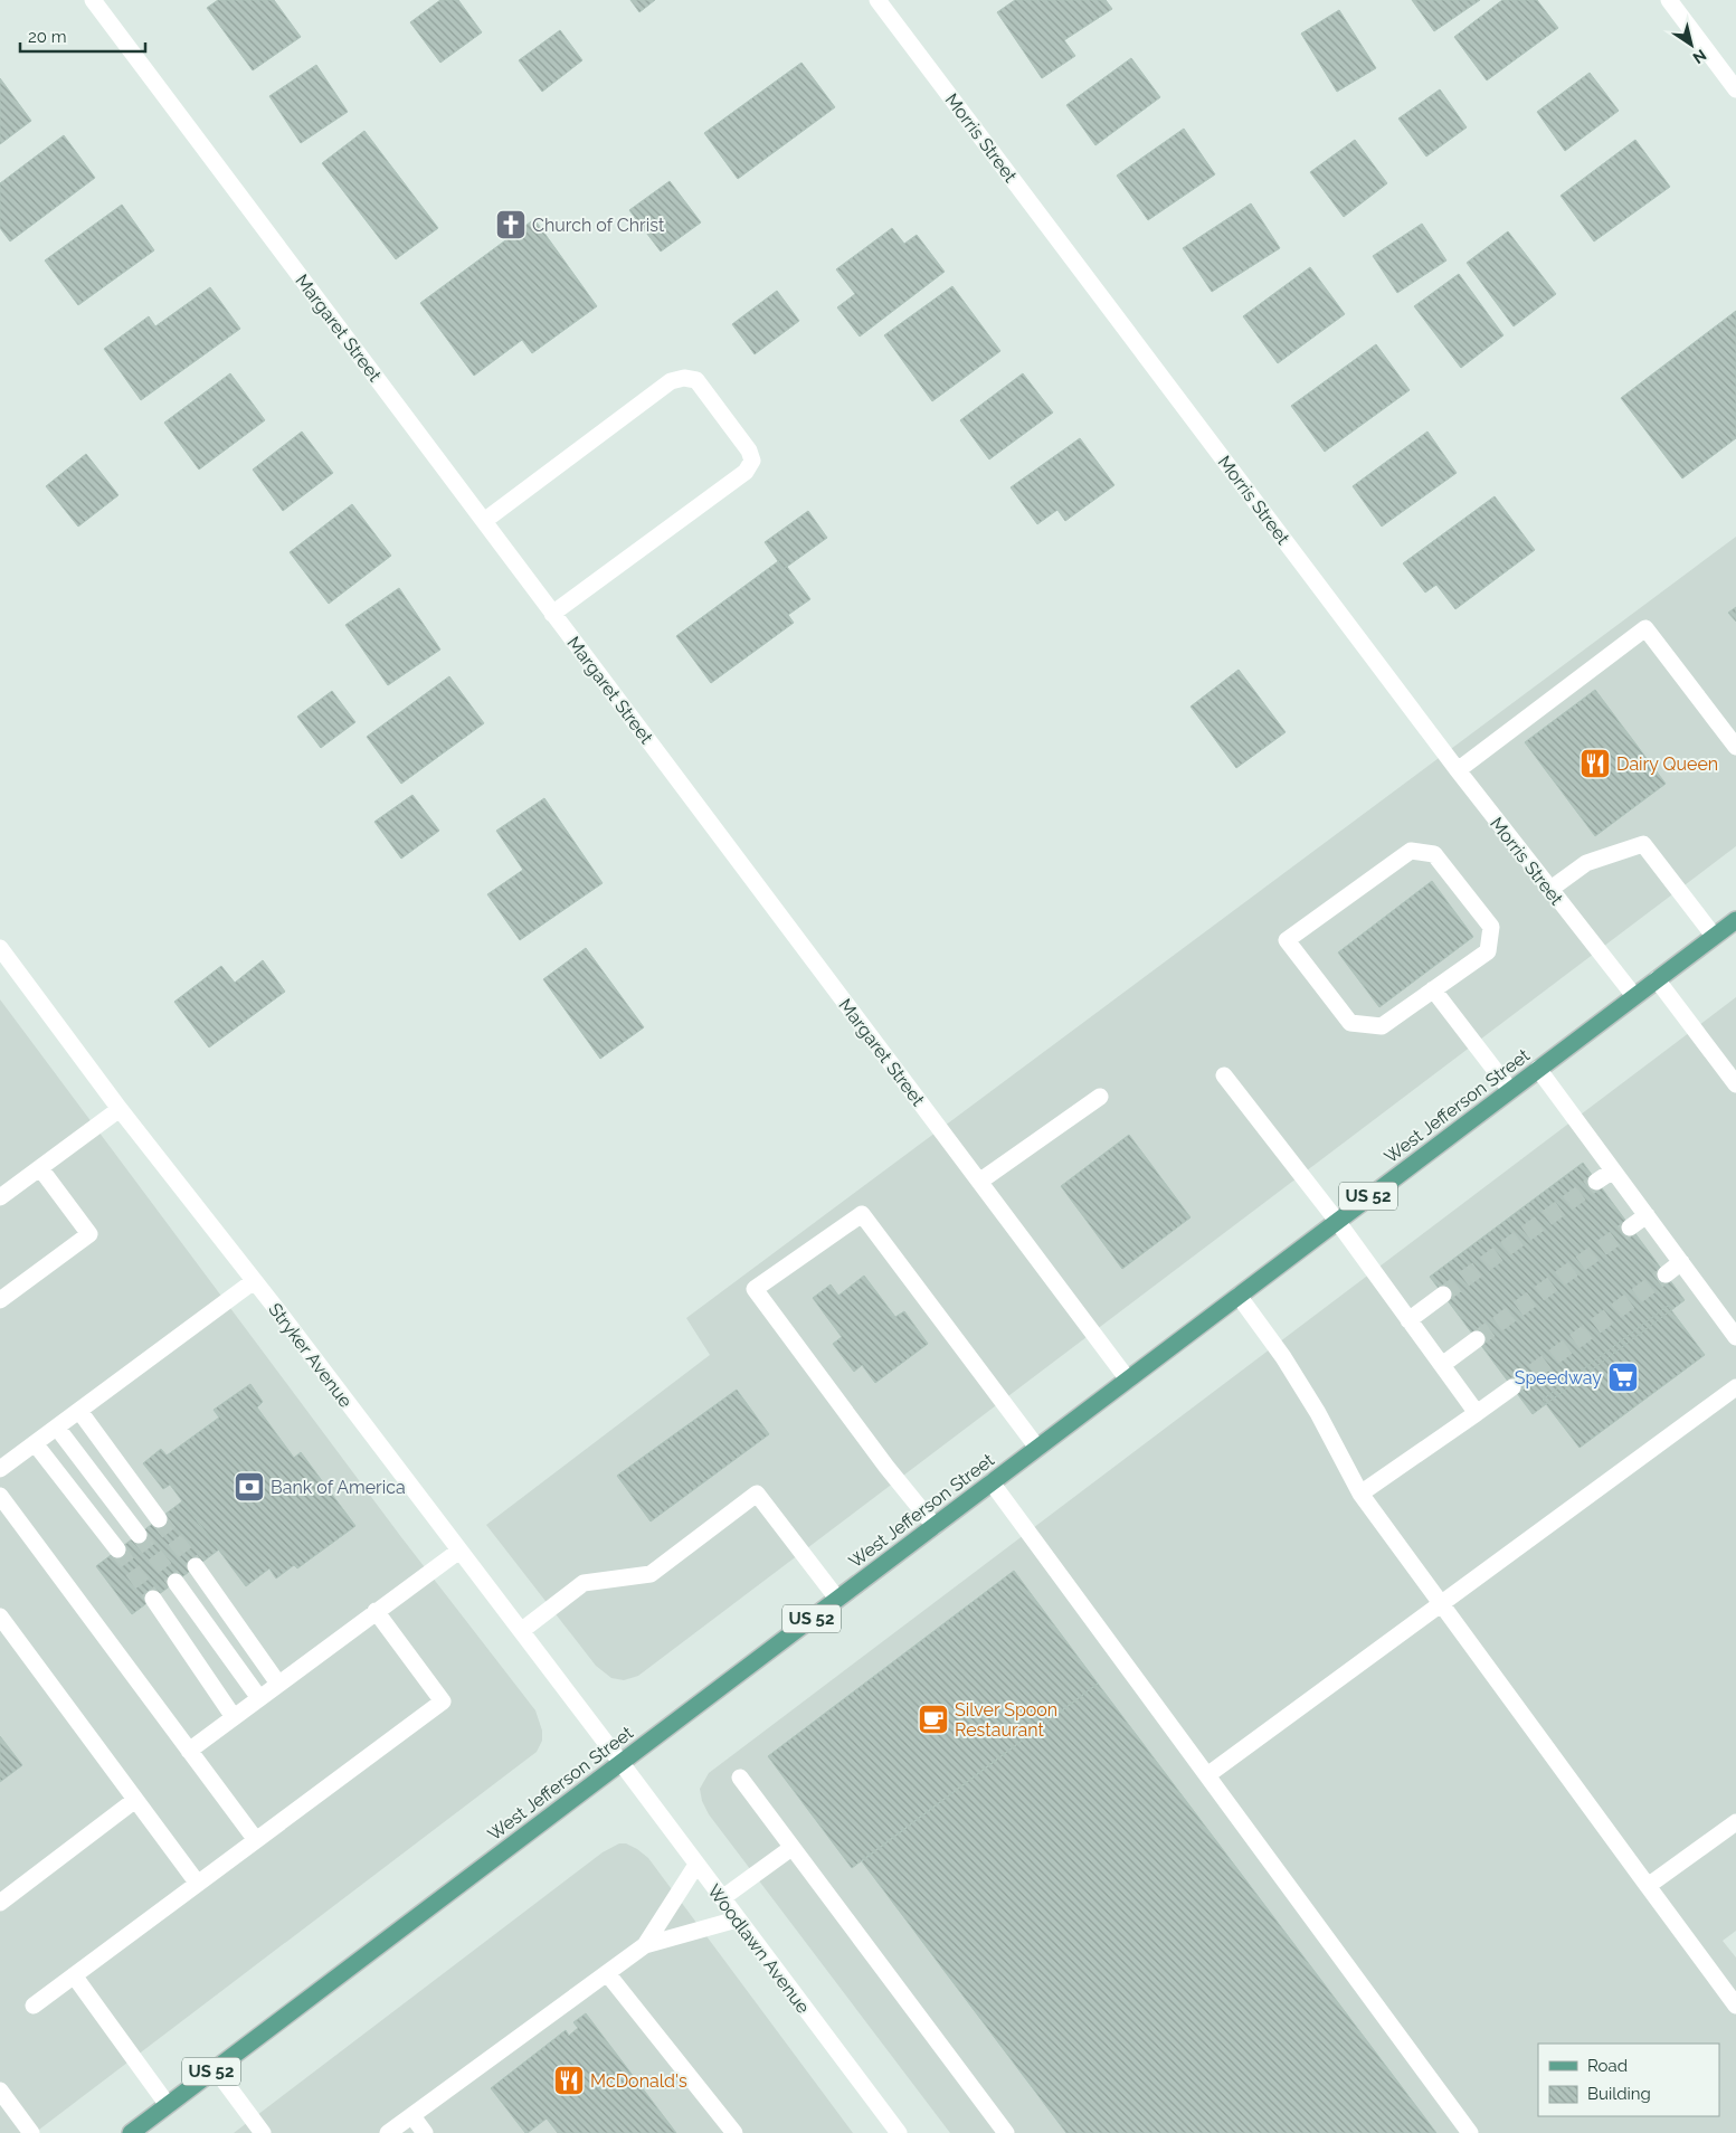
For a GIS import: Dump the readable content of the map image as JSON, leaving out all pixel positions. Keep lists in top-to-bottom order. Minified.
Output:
{"streets":{"main road":["West Jefferson Street","US 52"],"street":["Morris Street","Margaret Street","Stryker Avenue","Woodlawn Avenue"]},"crossings":[["Morris Street","West Jefferson Street"],["Margaret Street","West Jefferson Street"],["West Jefferson Street","Stryker Avenue"],["West Jefferson Street","Woodlawn Avenue"],["Stryker Avenue","Woodlawn Avenue"]],"places":{"church":["Church of Christ"],"restaurant":["Dairy Queen","McDonald's"],"supermarket":["Speedway"],"bank":["Bank of America"],"cafe":["Silver Spoon Restaurant"]},"legend":["Road","Building"],"scale_bar":"20 m","north":"bottom right"}
